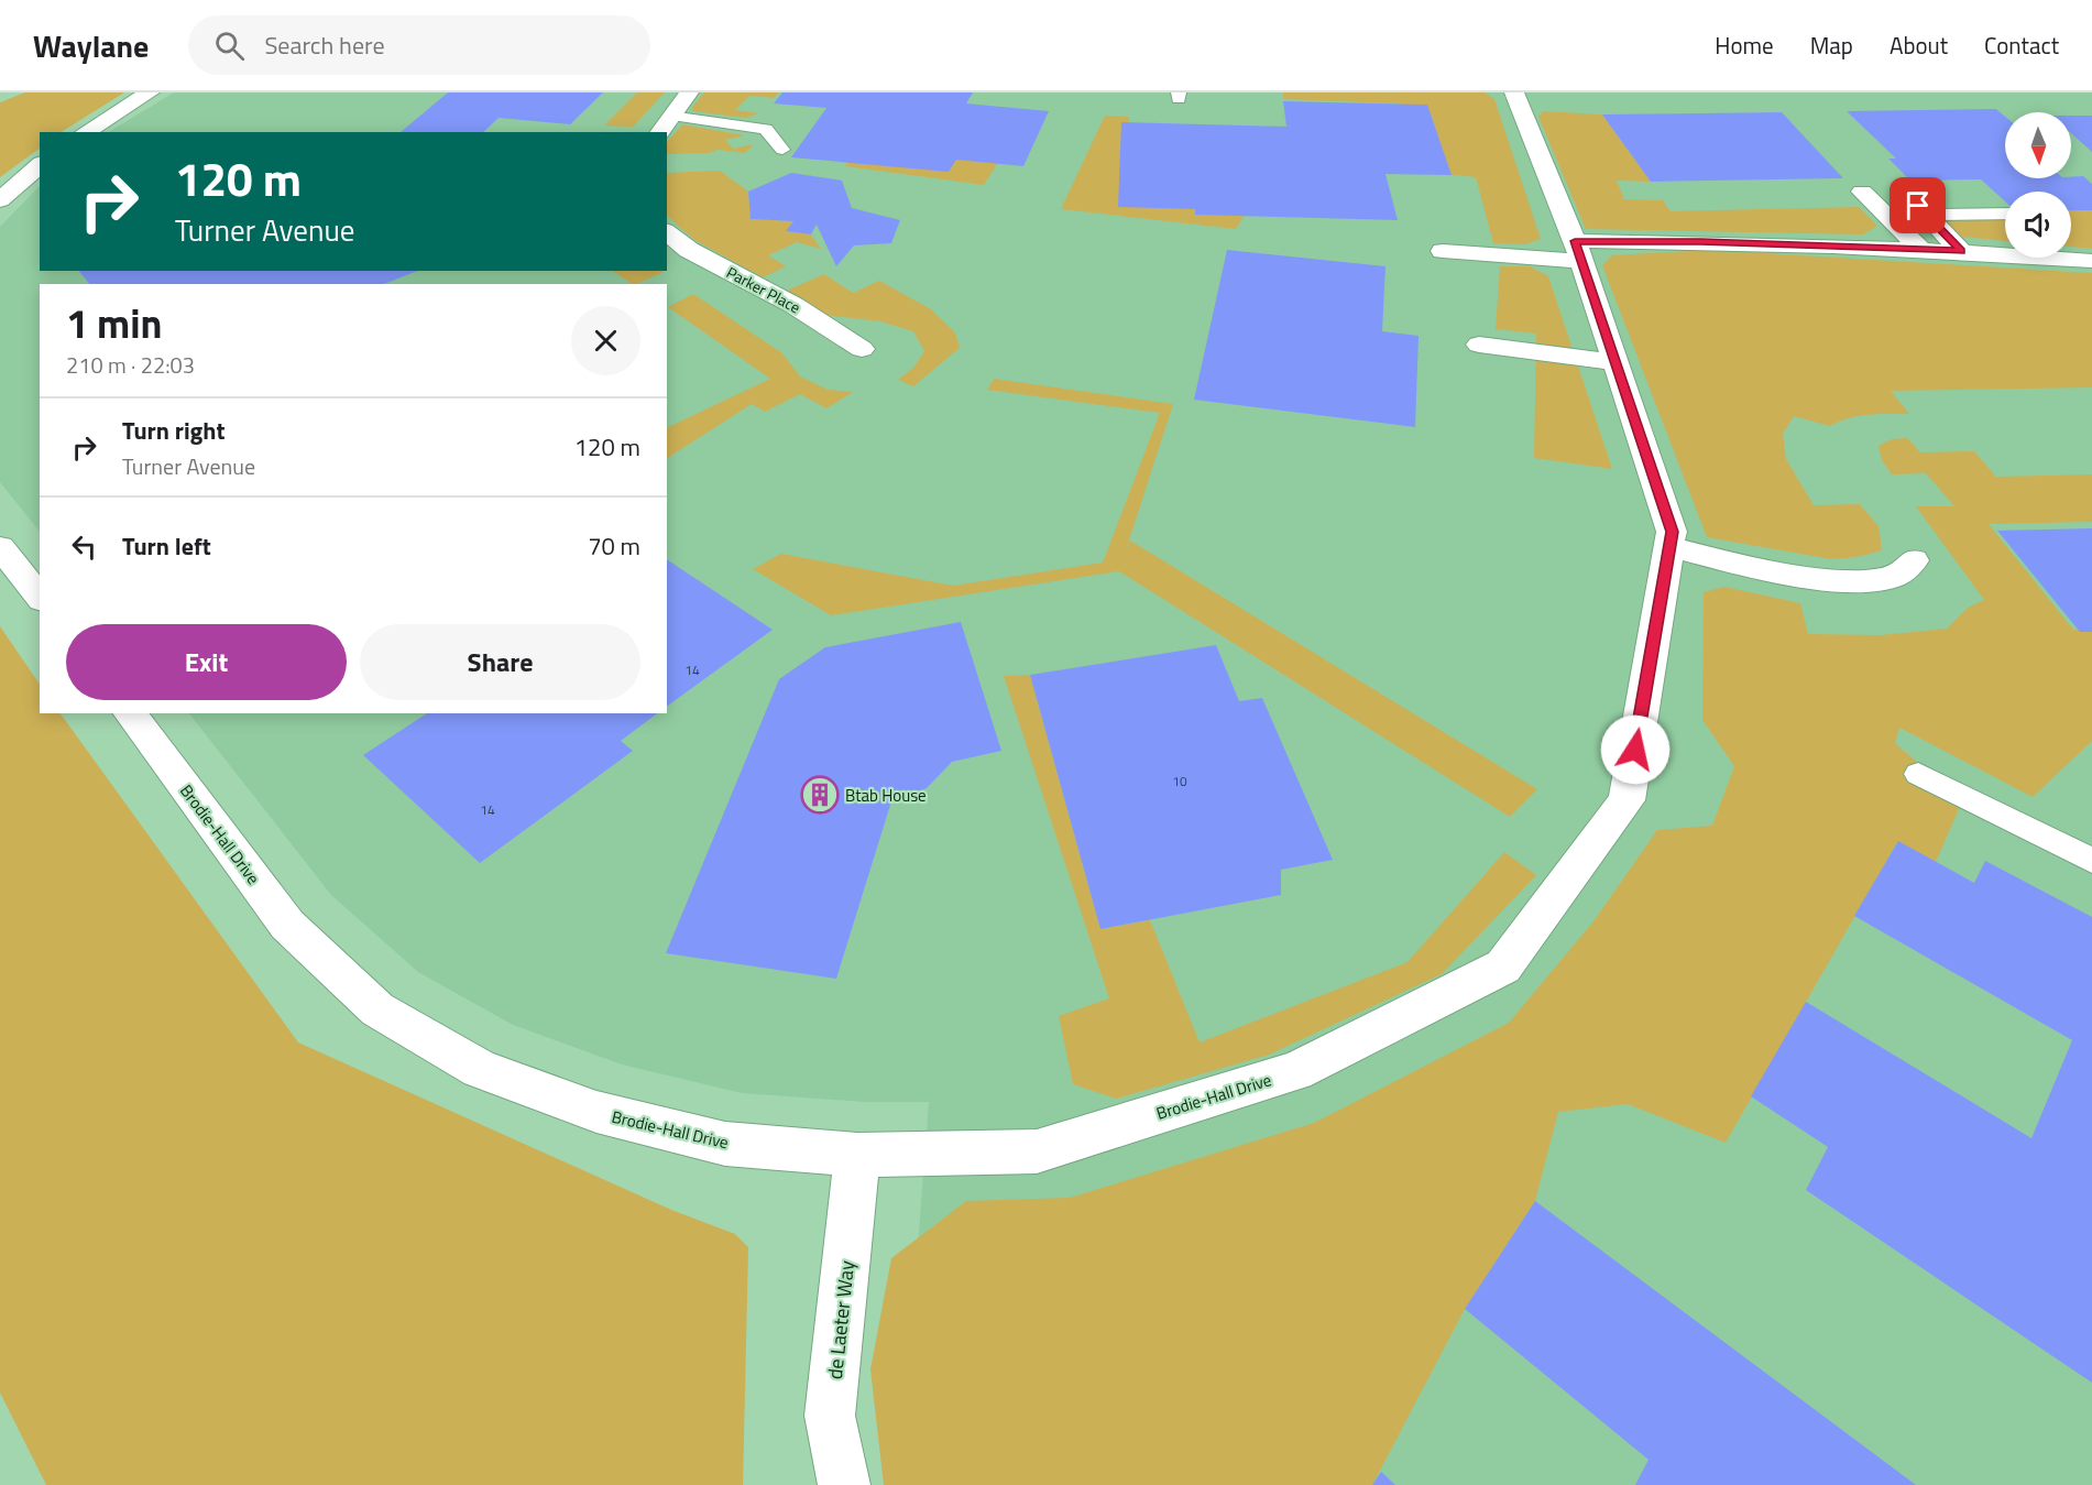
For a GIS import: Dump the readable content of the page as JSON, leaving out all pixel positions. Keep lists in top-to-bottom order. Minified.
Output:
{"streets":{"street":["Parker Place","Brodie-Hall Drive","de Laeter Way"]},"crossings":[["Brodie-Hall Drive","de Laeter Way"]],"places":{"building":["Btab House"]},"house_numbers":["14","10","14"],"north":"bottom","page":{"header":"Waylane","search":"Search here","nav":["Home","Map","About","Contact"],"turn":["120 m","Turner Avenue"],"heading":["1 min","210 m · 22:03"],"list":[{"name":"Turn right","note":"Turner Avenue","value":"120 m"},{"name":"Turn left","value":"70 m"}],"buttons":["Exit","Share"]}}
